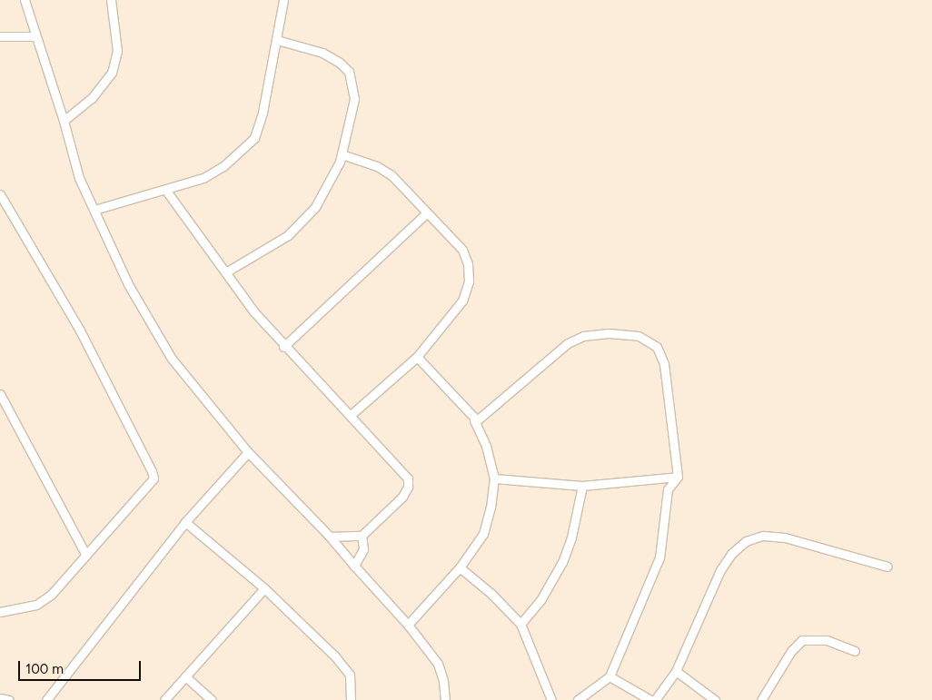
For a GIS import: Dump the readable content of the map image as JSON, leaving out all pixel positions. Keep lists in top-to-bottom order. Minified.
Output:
{"scale_bar":"100 m"}
